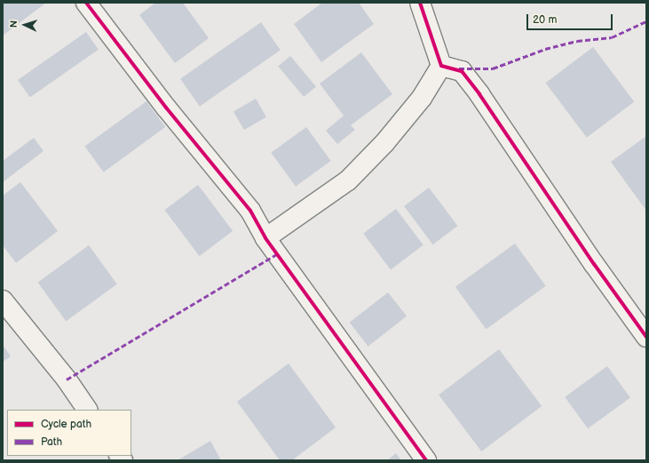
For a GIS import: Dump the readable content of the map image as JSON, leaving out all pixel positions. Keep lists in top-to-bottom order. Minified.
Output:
{"legend":["Cycle path","Path"],"scale_bar":"20 m","north":"left"}
